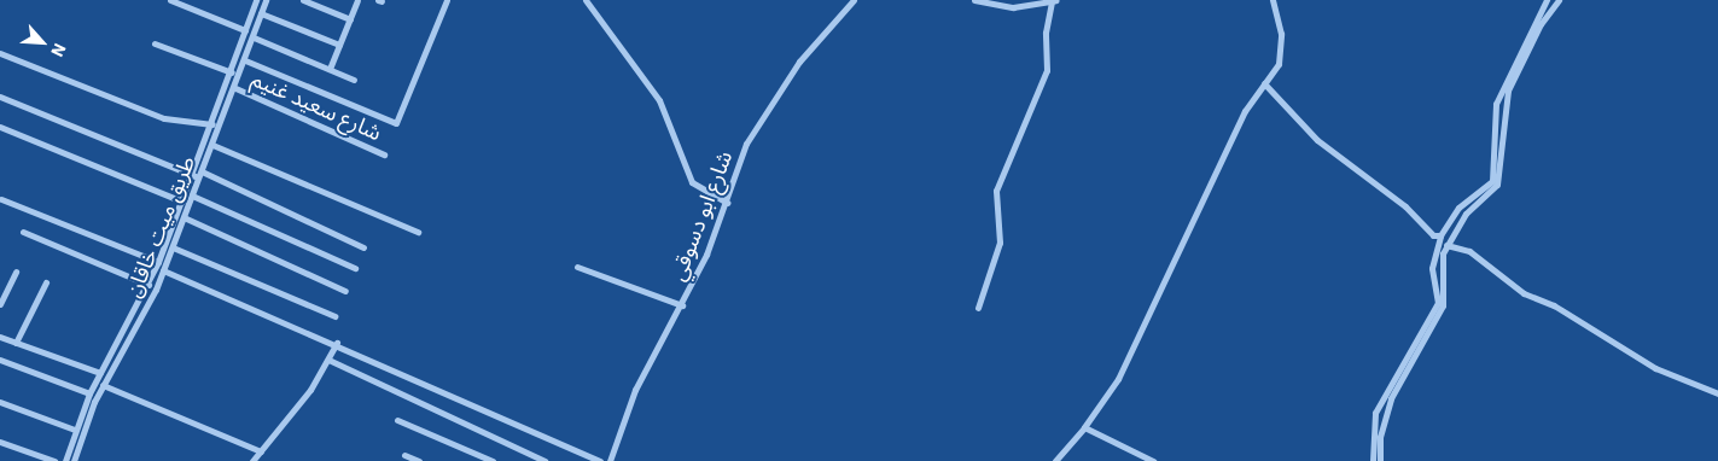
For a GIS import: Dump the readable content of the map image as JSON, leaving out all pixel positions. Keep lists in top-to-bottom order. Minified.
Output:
{"streets":{"street":["شارع سعيد غنيم","شارع ابو دسوقي","طريق ميت خاقان"]},"crossings":[["شارع سعيد غنيم","طريق ميت خاقان"]],"north":"bottom right"}
